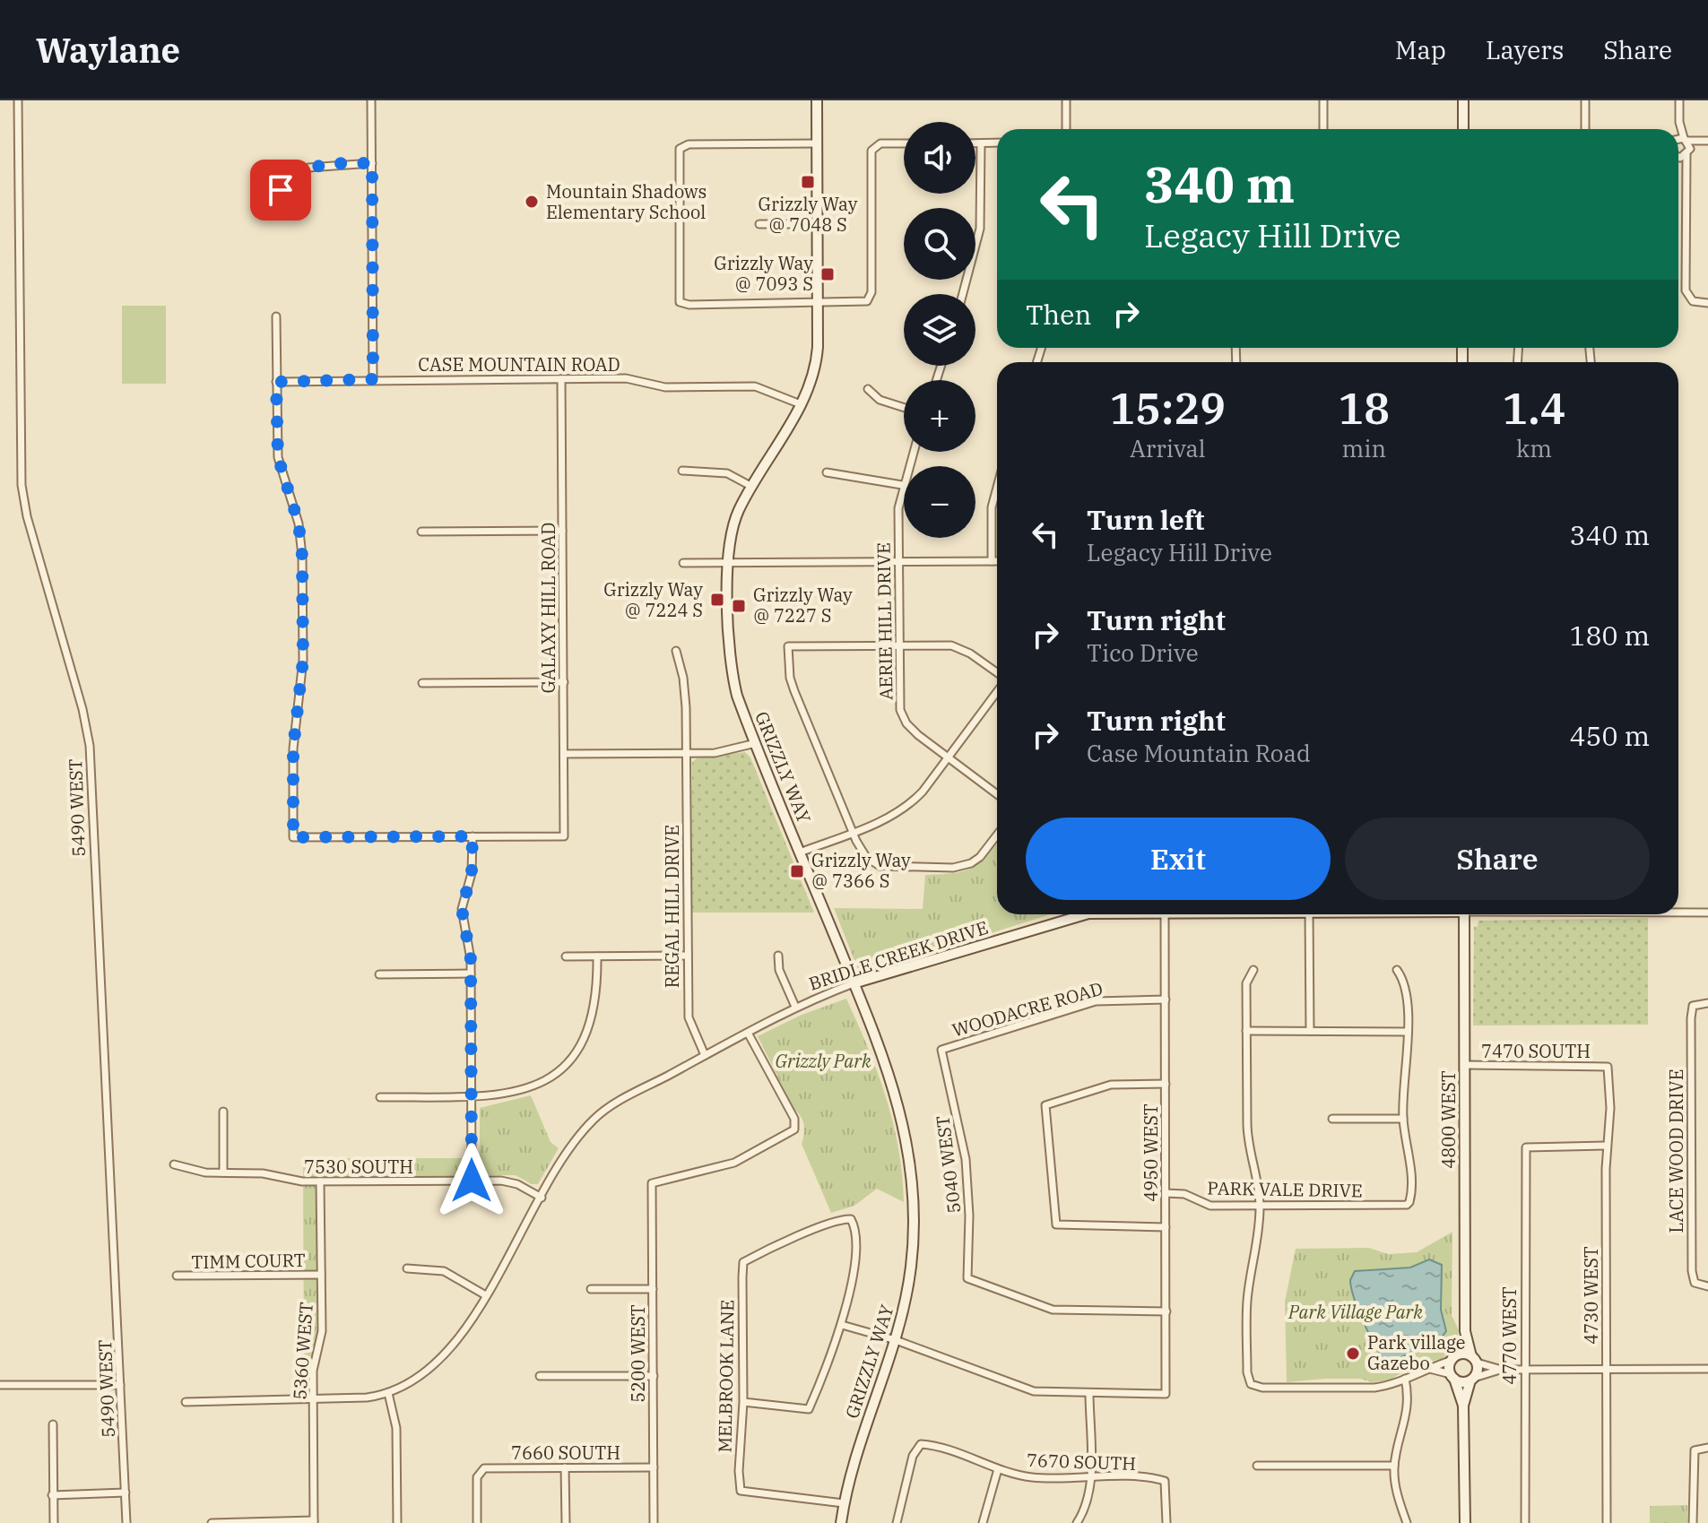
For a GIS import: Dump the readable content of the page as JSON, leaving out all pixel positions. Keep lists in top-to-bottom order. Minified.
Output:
{"streets":{"street":["CASE MOUNTAIN ROAD","GALAXY HILL ROAD","AERIE HILL DRIVE","GRIZZLY WAY","5490 WEST","REGAL HILL DRIVE","BRIDLE CREEK DRIVE","WOODACRE ROAD","7470 SOUTH","4800 WEST","LACE WOOD DRIVE","4950 WEST","5040 WEST","7530 SOUTH","PARK VALE DRIVE","TIMM COURT","4730 WEST","4770 WEST","5360 WEST","5200 WEST","MELBROOK LANE","7660 SOUTH","7670 SOUTH"]},"crossings":[["CASE MOUNTAIN ROAD","GALAXY HILL ROAD"],["CASE MOUNTAIN ROAD","GRIZZLY WAY"],["GRIZZLY WAY","BRIDLE CREEK DRIVE"],["GRIZZLY WAY","MELBROOK LANE"],["REGAL HILL DRIVE","BRIDLE CREEK DRIVE"],["BRIDLE CREEK DRIVE","7530 SOUTH"],["BRIDLE CREEK DRIVE","5360 WEST"],["BRIDLE CREEK DRIVE","5200 WEST"],["WOODACRE ROAD","4950 WEST"],["WOODACRE ROAD","5040 WEST"],["7470 SOUTH","4800 WEST"],["7470 SOUTH","4730 WEST"],["4950 WEST","5040 WEST"],["4950 WEST","PARK VALE DRIVE"],["7530 SOUTH","5360 WEST"],["TIMM COURT","5360 WEST"],["4730 WEST","4770 WEST"],["5200 WEST","7660 SOUTH"]],"parks":["Grizzly Park","Park Village Park"],"places":{"transit":["Grizzly Way @ 7048 S","Grizzly Way @ 7093 S","Grizzly Way @ 7224 S","Grizzly Way @ 7227 S","Grizzly Way @ 7366 S"],"other":["Mountain Shadows Elementary School","Park village Gazebo"]},"page":{"header":"Waylane","nav":["Map","Layers","Share"],"map_buttons":["+","−"],"turn":["340 m","Legacy Hill Drive"],"then":"Then","eta":["15:29","Arrival","18","min","1.4","km"],"list":[{"name":"Turn left","note":"Legacy Hill Drive","value":"340 m"},{"name":"Turn right","note":"Tico Drive","value":"180 m"},{"name":"Turn right","note":"Case Mountain Road","value":"450 m"}],"buttons":["Exit","Share"]}}
